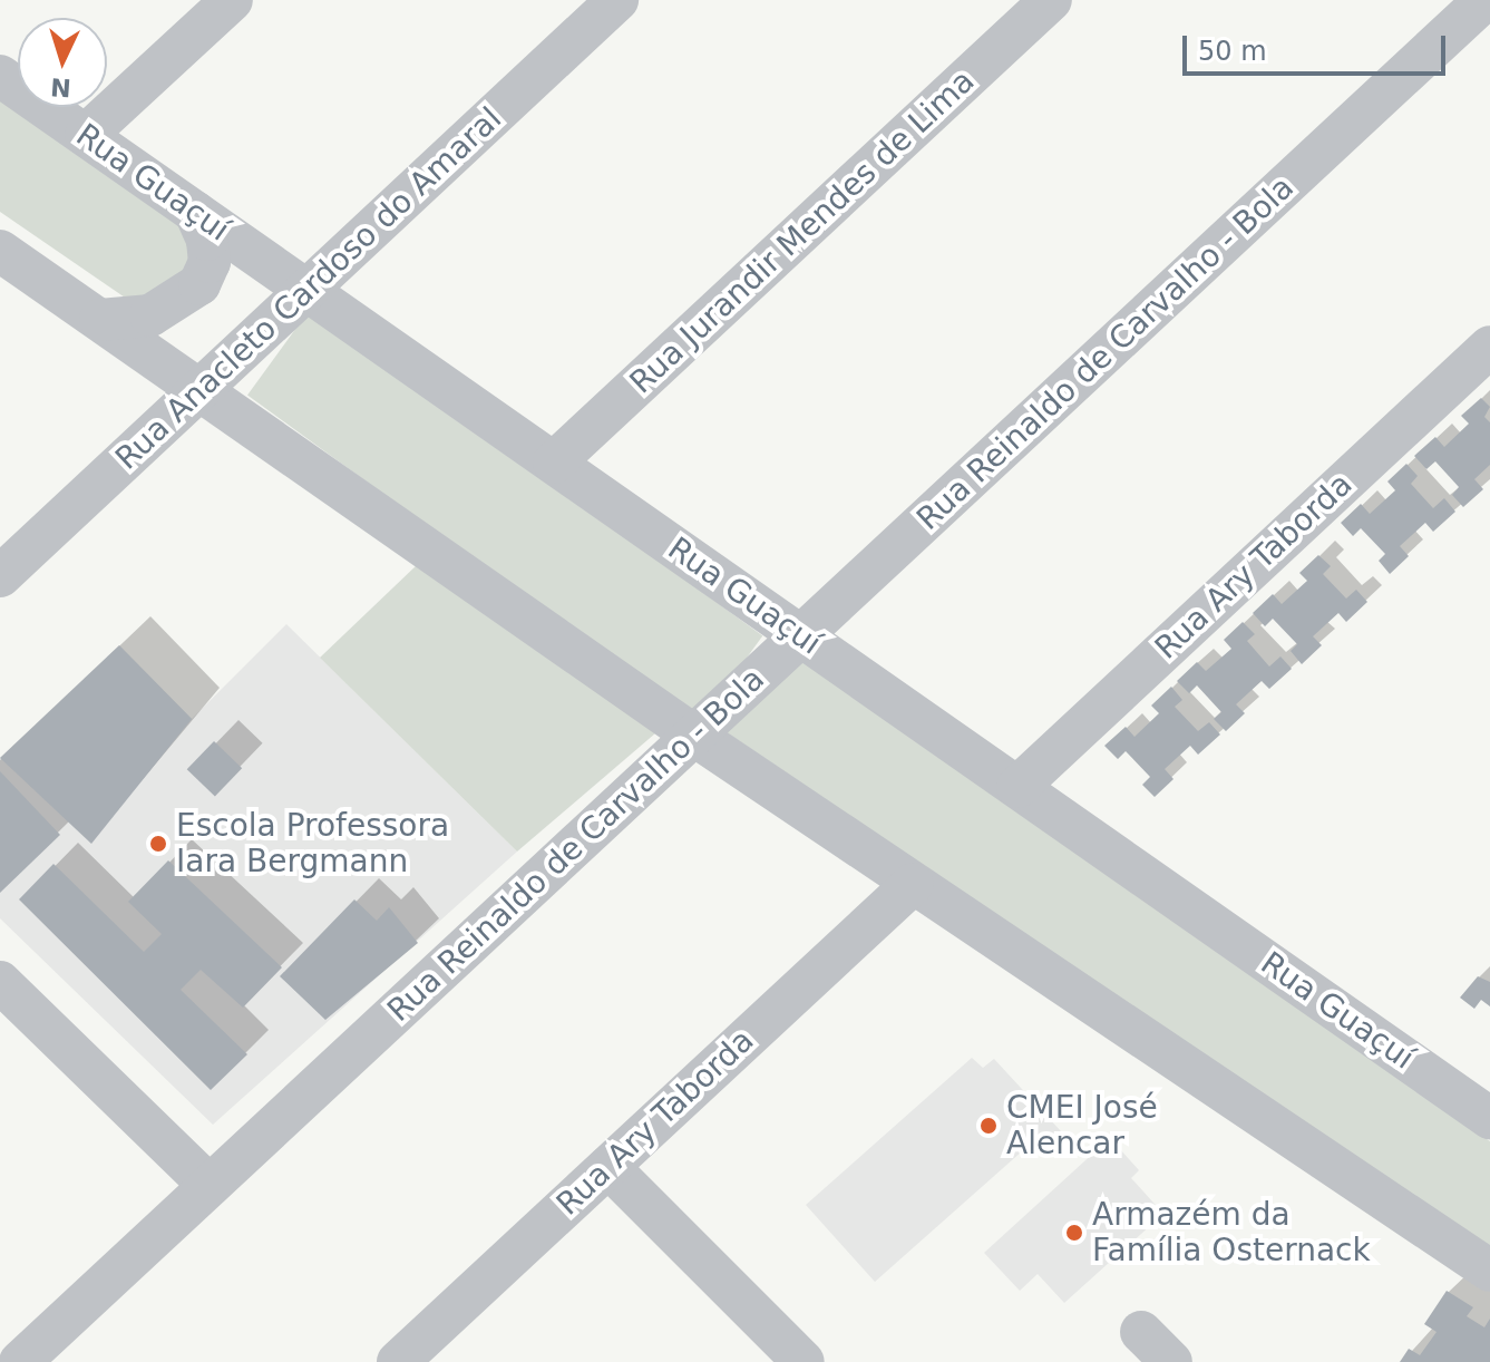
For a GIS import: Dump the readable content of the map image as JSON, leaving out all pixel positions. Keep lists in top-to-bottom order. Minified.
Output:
{"streets":{"street":["Rua Guaçuí","Rua Jurandir Mendes de Lima","Rua Anacleto Cardoso do Amaral","Rua Reinaldo de Carvalho - Bola","Rua Ary Taborda"]},"crossings":[["Rua Guaçuí","Rua Jurandir Mendes de Lima"],["Rua Guaçuí","Rua Anacleto Cardoso do Amaral"],["Rua Guaçuí","Rua Reinaldo de Carvalho - Bola"],["Rua Guaçuí","Rua Ary Taborda"]],"places":["Escola Professora Iara Bergmann","CMEI José Alencar","Armazém da Família Osternack"],"scale_bar":"50 m","north":"bottom"}
